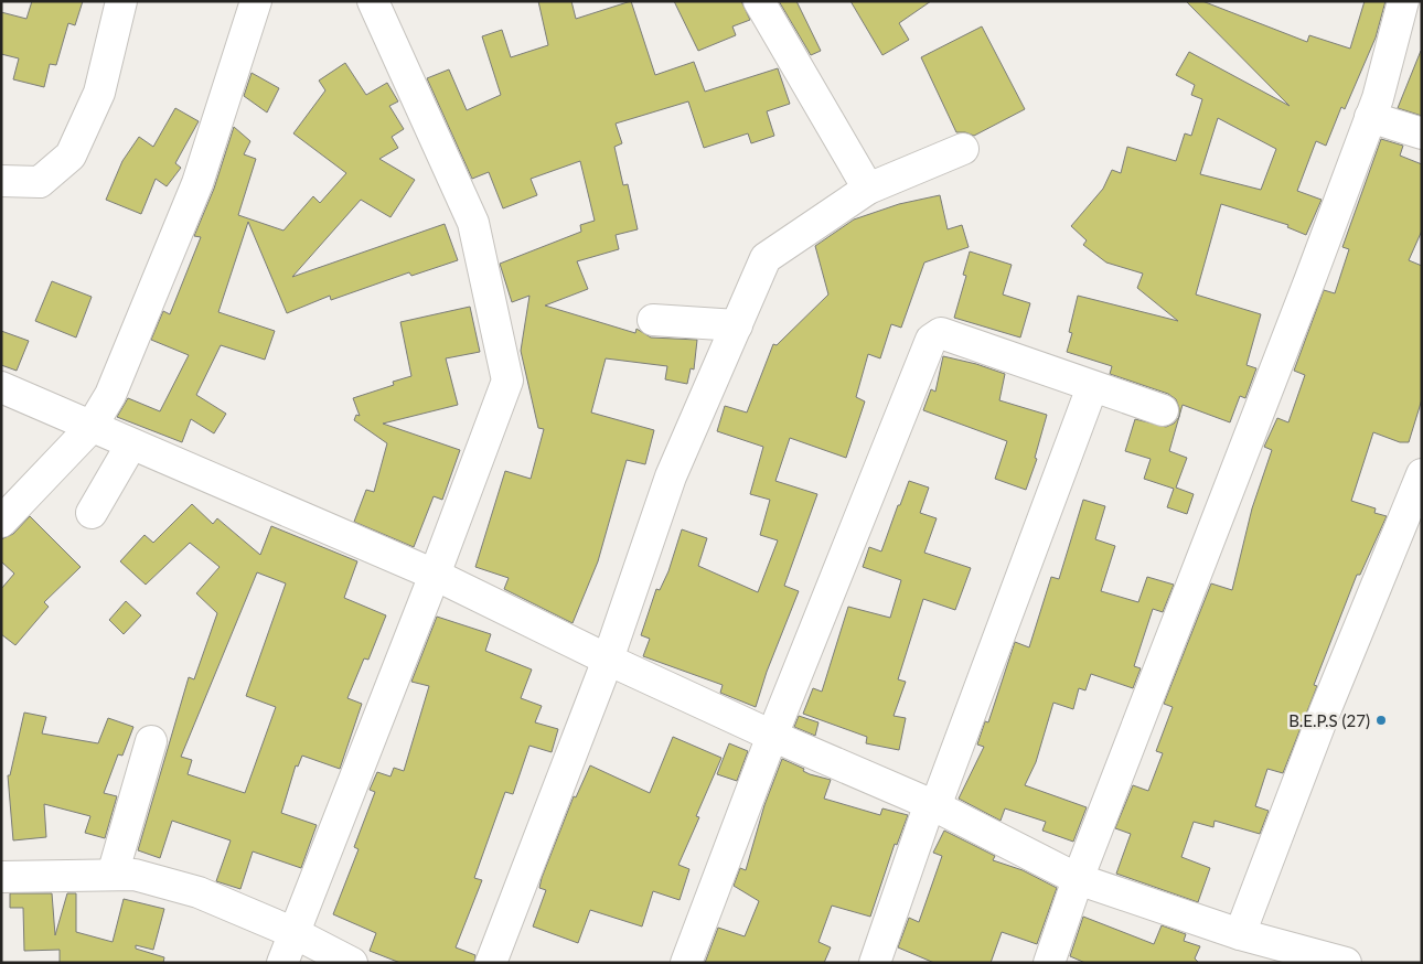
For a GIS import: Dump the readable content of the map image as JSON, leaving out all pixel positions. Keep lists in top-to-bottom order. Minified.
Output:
{"places":["B.E.P.S (27)"]}
